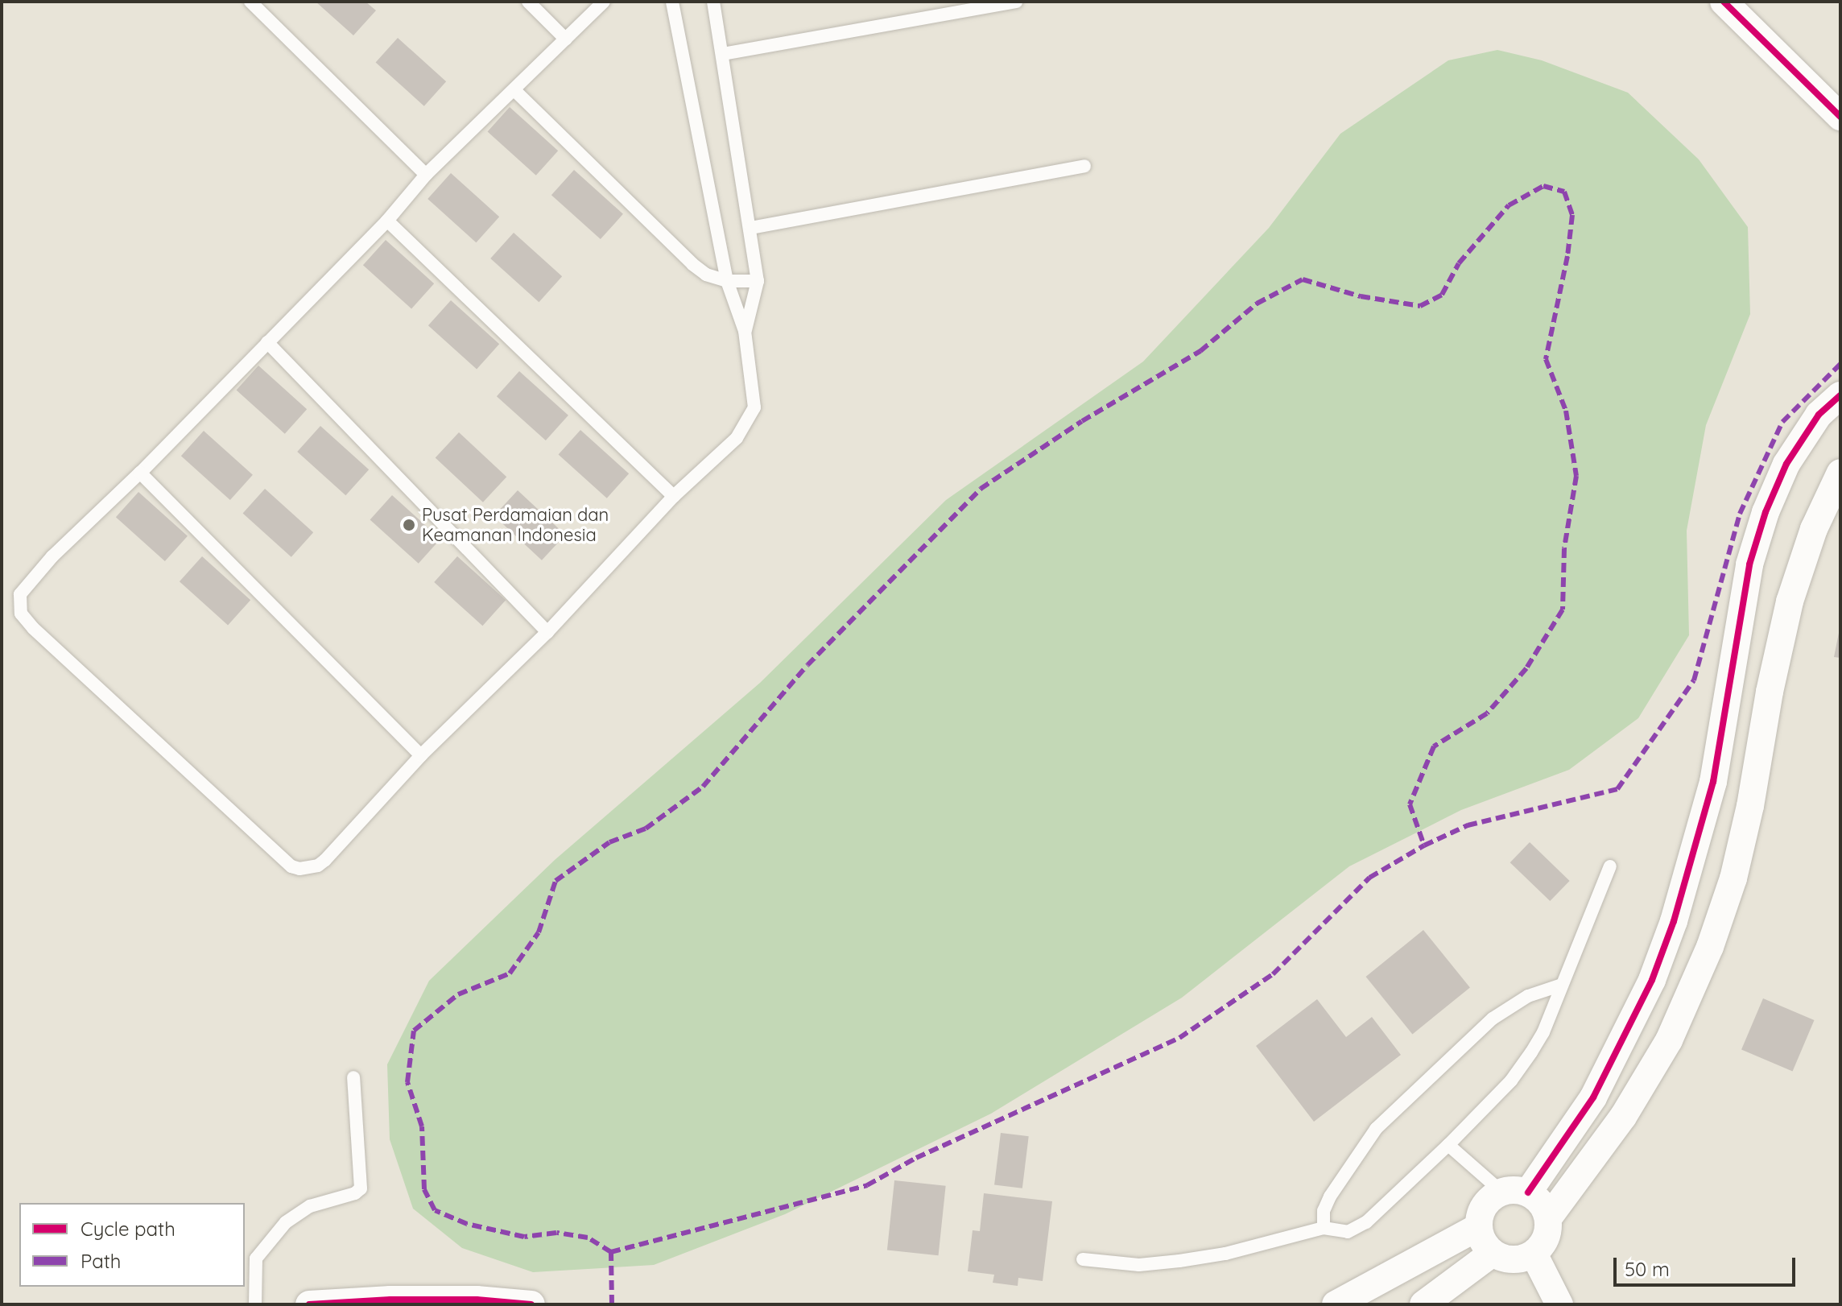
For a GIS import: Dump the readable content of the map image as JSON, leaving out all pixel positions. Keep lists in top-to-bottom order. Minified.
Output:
{"places":["Pusat Perdamaian dan Keamanan Indonesia"],"legend":["Cycle path","Path"],"scale_bar":"50 m"}
